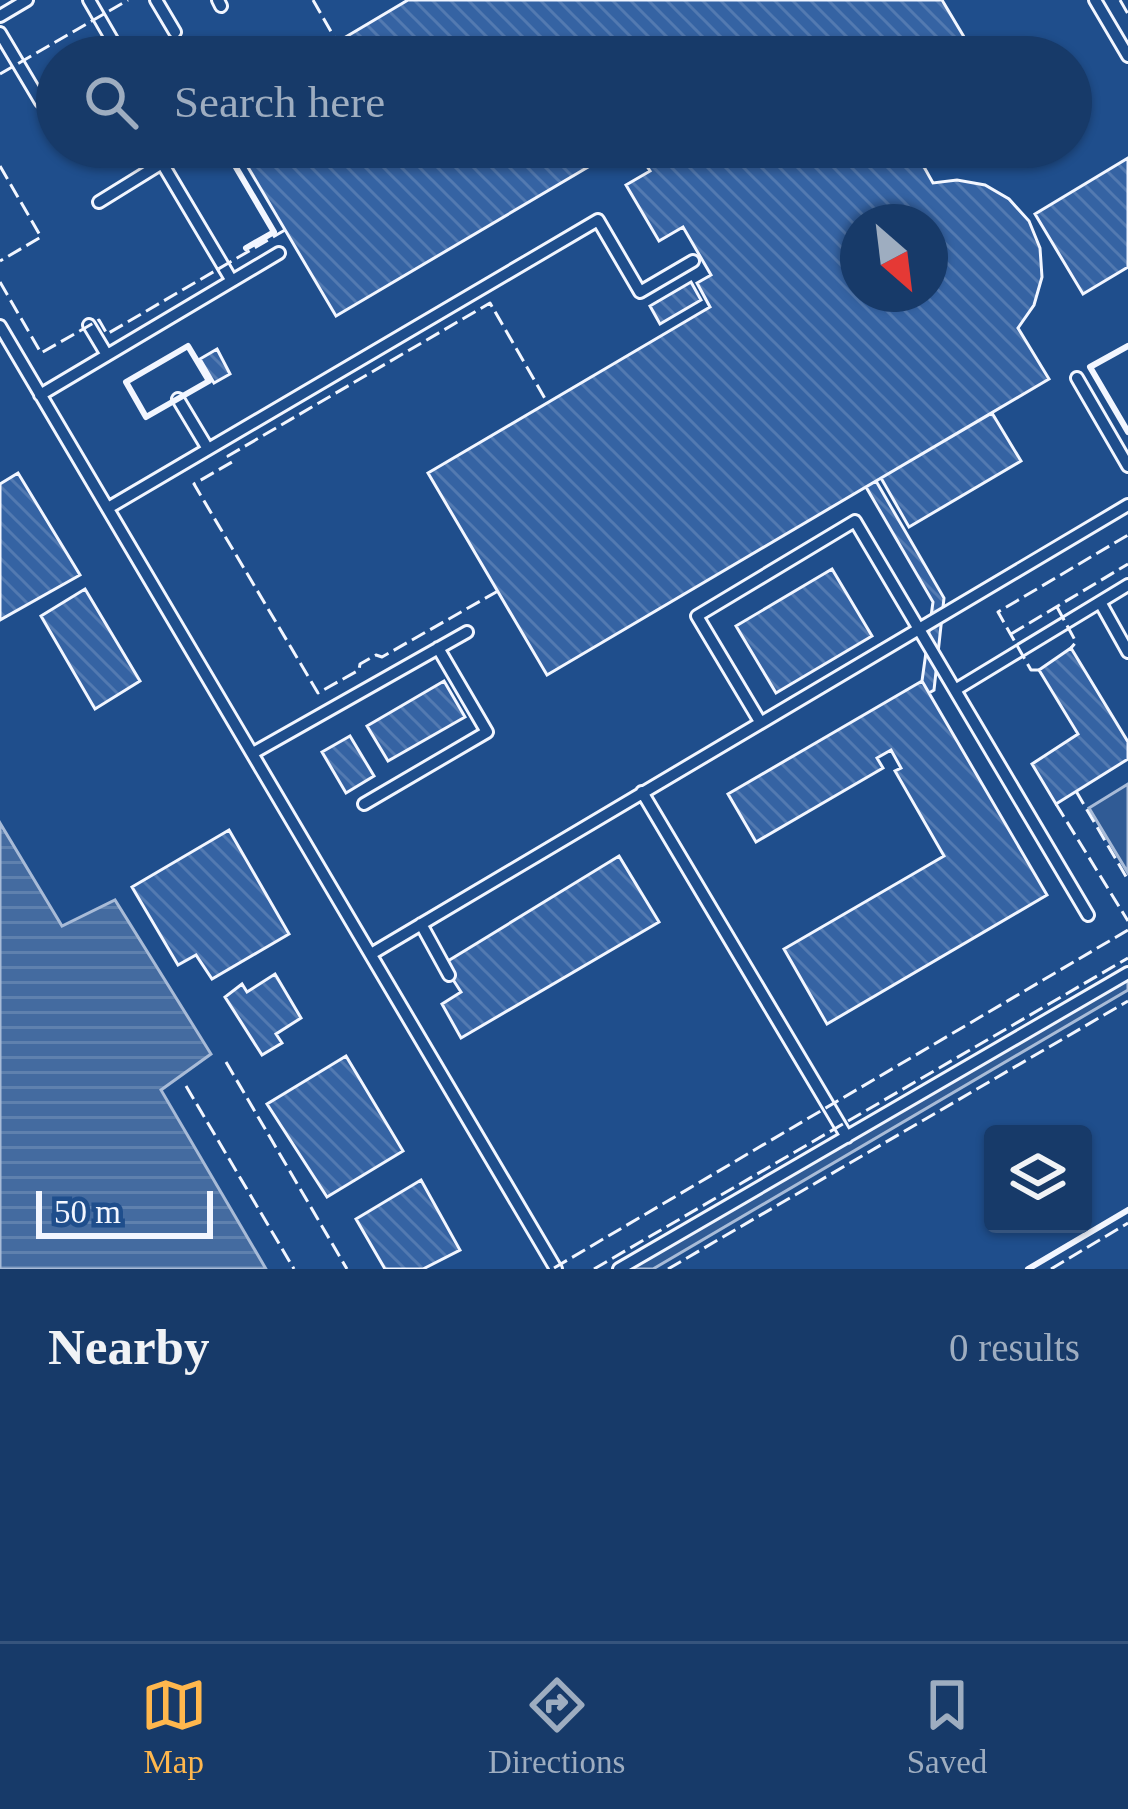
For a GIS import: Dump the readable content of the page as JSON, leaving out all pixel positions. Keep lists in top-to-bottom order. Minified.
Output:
{"scale_bar":"50 m","north":"bottom right","page":{"search":"Search here","scale":"50 m","heading":["Nearby","0 results"],"nav":["Map","Directions","Saved"]}}
